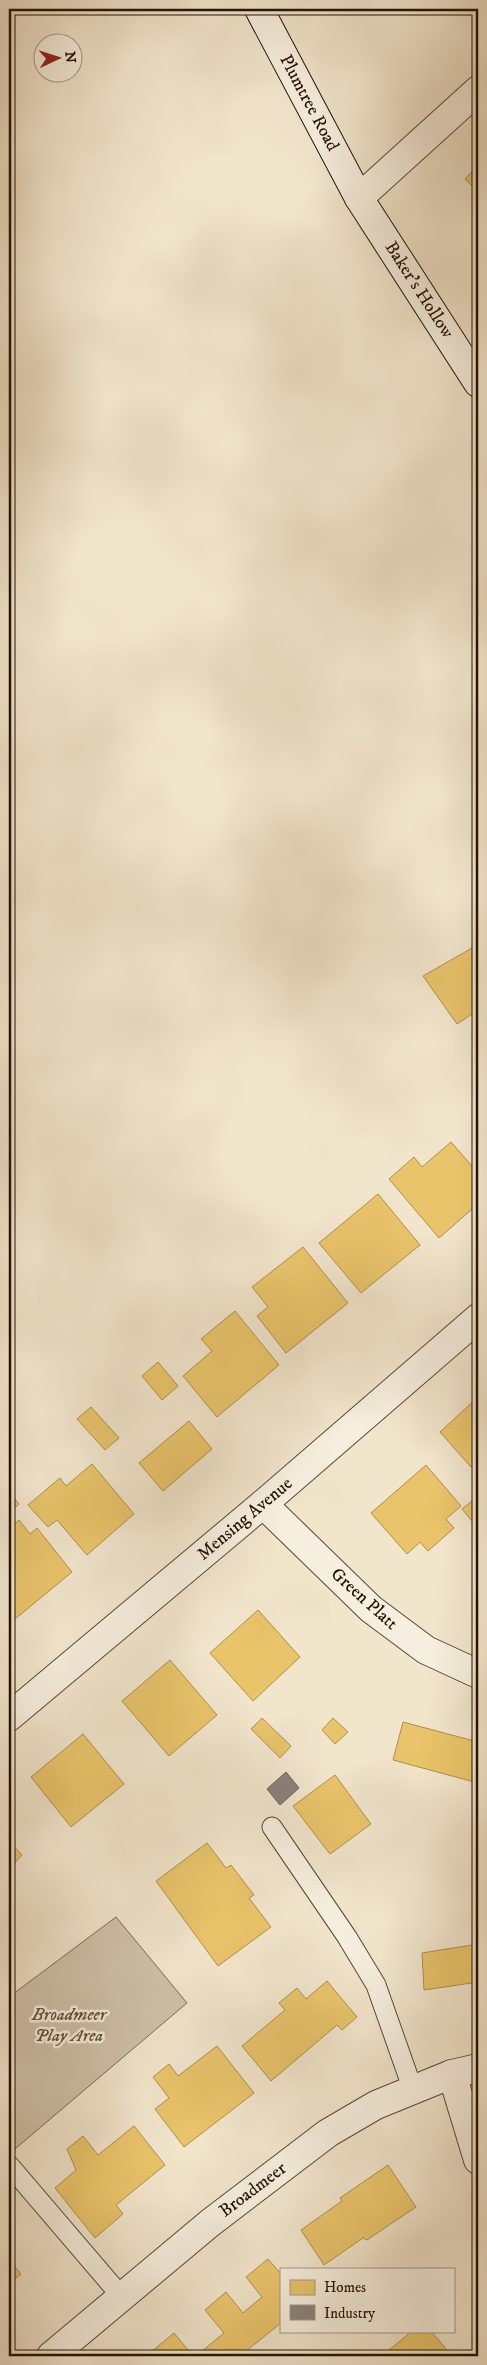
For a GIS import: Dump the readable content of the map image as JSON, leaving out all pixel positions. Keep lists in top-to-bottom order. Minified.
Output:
{"streets":{"street":["Plumtree Road","Baker's Hollow","Mensing Avenue","Green Platt","Broadmeer"]},"crossings":[["Plumtree Road","Baker's Hollow"],["Mensing Avenue","Green Platt"]],"parks":["Broadmeer Play Area"],"legend":["Homes","Industry"],"north":"right"}
